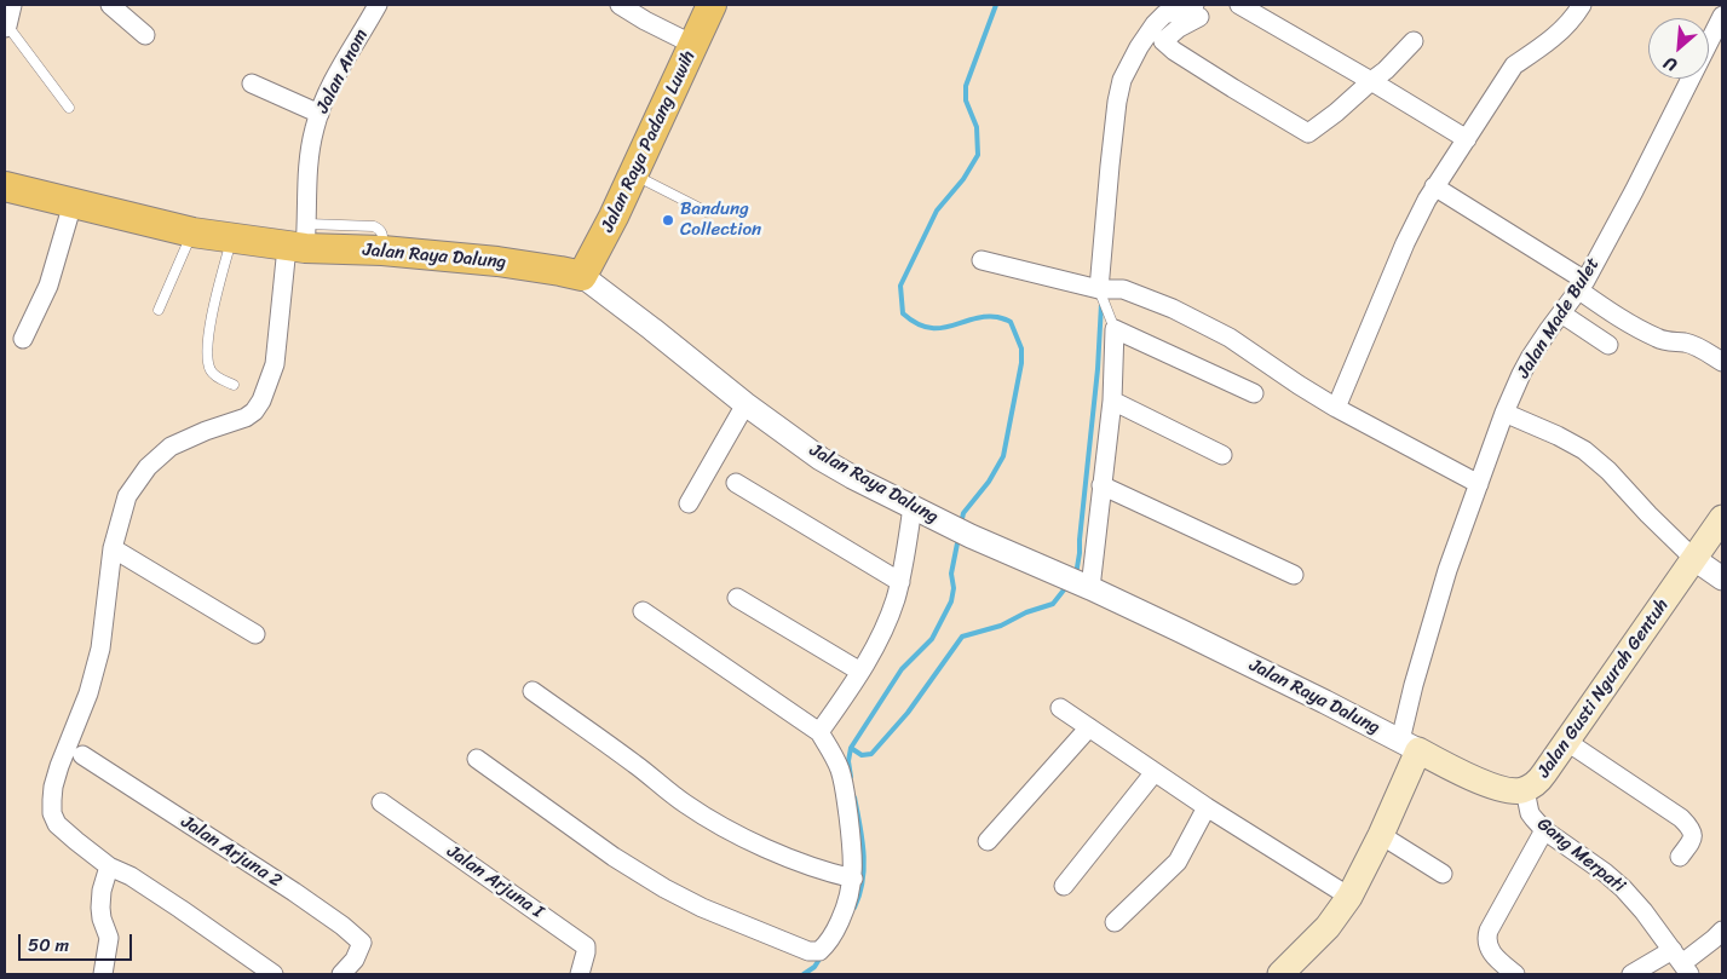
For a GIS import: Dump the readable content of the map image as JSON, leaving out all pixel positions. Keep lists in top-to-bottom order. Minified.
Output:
{"streets":{"main road":["Jalan Raya Padang Luwih","Jalan Raya Dalung","Jalan Gusti Ngurah Gentuh"],"street":["Jalan Anom","Jalan Made Bulet","Jalan Arjuna 2","Gang Merpati","Jalan Arjuna I"]},"crossings":[["Jalan Anom","Jalan Raya Dalung"],["Jalan Raya Padang Luwih","Jalan Raya Dalung"],["Jalan Raya Dalung","Jalan Made Bulet"],["Jalan Raya Dalung","Jalan Gusti Ngurah Gentuh"],["Jalan Made Bulet","Jalan Gusti Ngurah Gentuh"],["Jalan Gusti Ngurah Gentuh","Gang Merpati"]],"places":["Bandung Collection"],"scale_bar":"50 m","north":"bottom left"}
